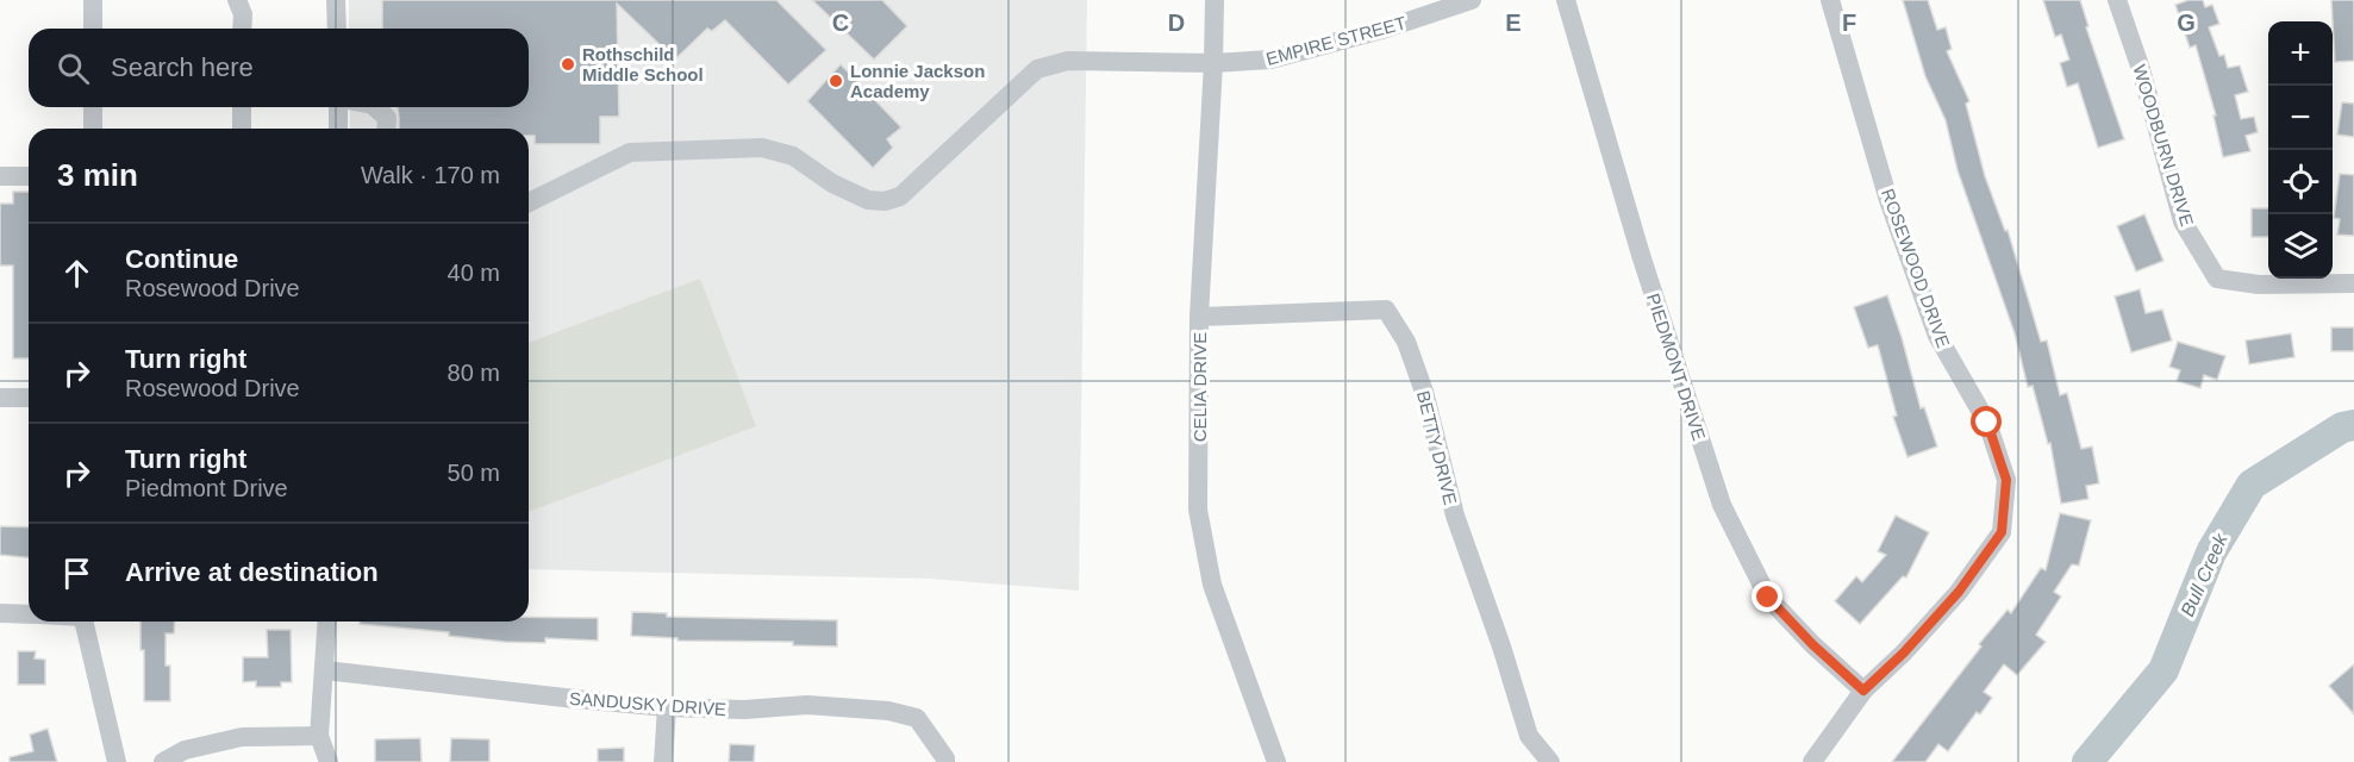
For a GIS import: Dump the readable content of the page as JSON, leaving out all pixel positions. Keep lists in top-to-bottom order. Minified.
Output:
{"streets":{"street":["EMPIRE STREET","WOODBURN DRIVE","ROSEWOOD DRIVE","PIEDMONT DRIVE","CELIA DRIVE","BETTY DRIVE","SANDUSKY DRIVE"]},"crossings":[["EMPIRE STREET","CELIA DRIVE"],["ROSEWOOD DRIVE","PIEDMONT DRIVE"],["CELIA DRIVE","BETTY DRIVE"]],"water":["Bull Creek"],"places":["Rothschild Middle School","Lonnie Jackson Academy"],"page":{"map_buttons":["+","−"],"search":"Search here","heading":["3 min","Walk · 170 m"],"list":[["Continue","Rosewood Drive","40 m"],["Turn right","Rosewood Drive","80 m"],["Turn right","Piedmont Drive","50 m"],"Arrive at destination"]},"grid":{"columns":["C","D","E","F","G"]}}
